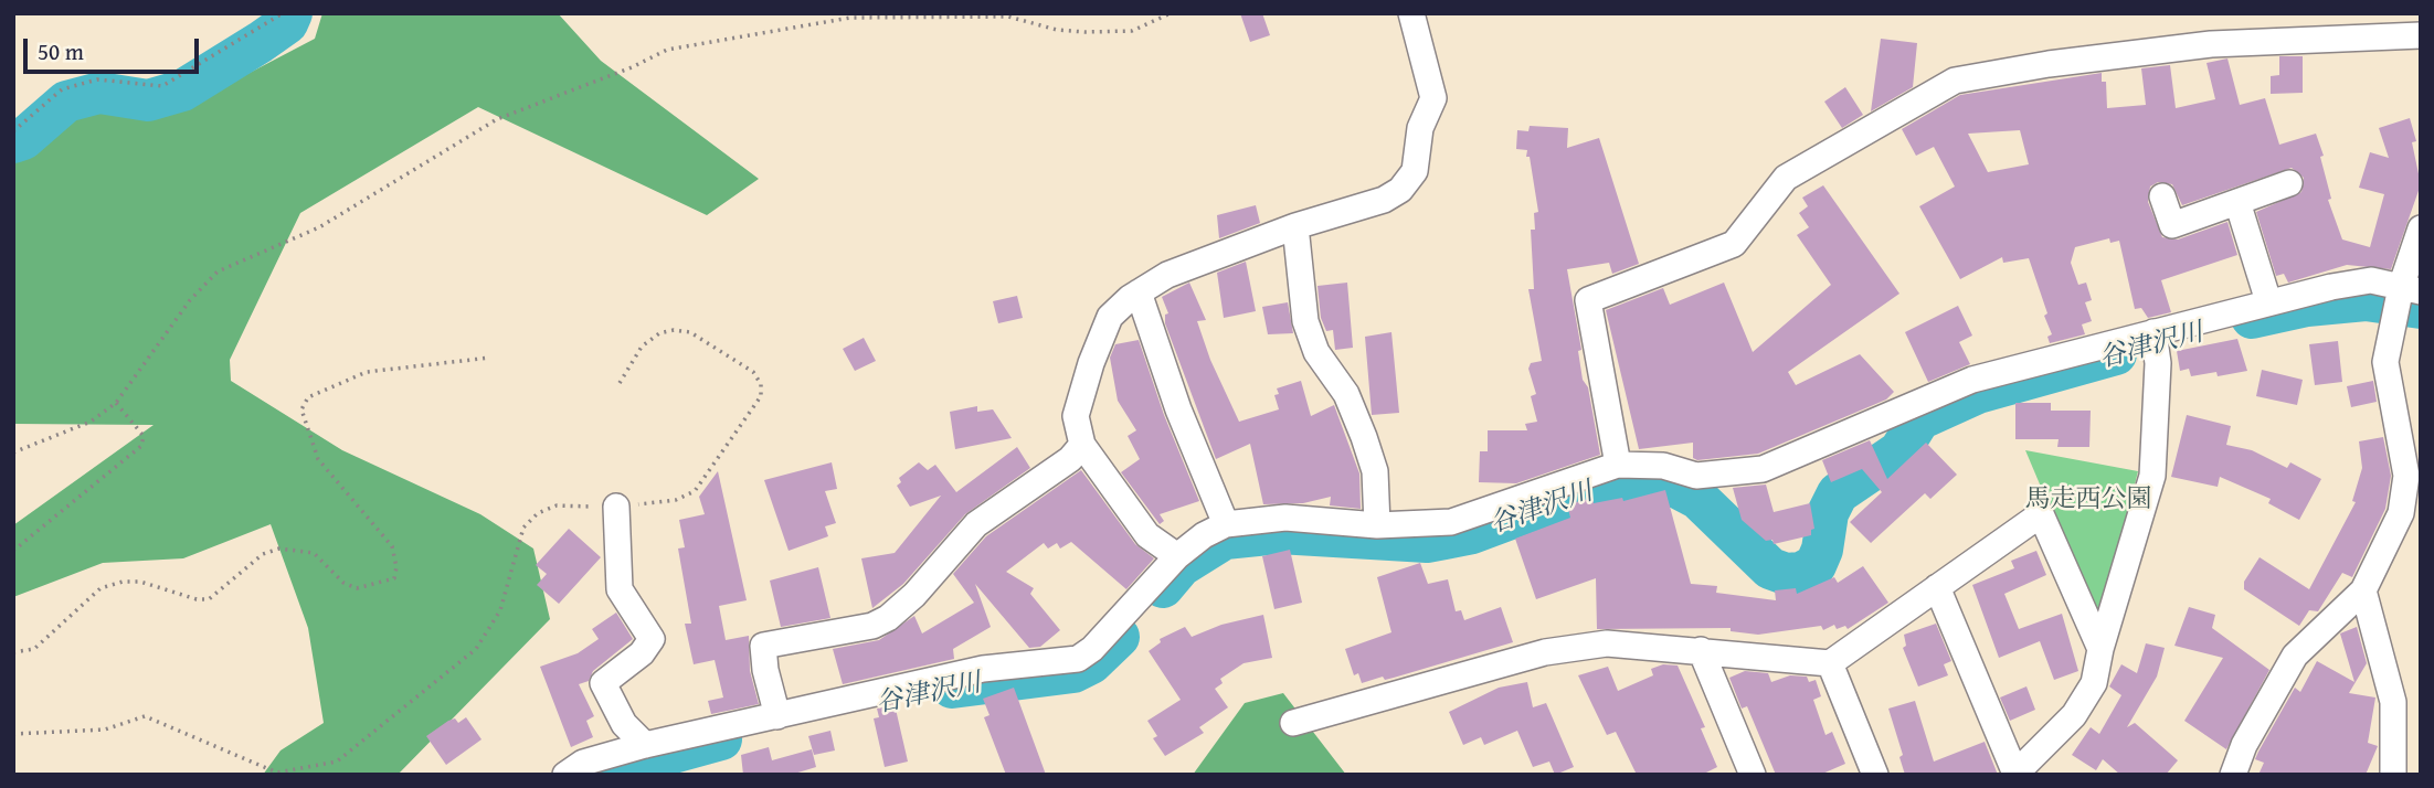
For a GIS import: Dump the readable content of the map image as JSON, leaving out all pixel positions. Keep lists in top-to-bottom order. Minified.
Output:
{"water":["谷津沢川"],"parks":["馬走西公園"],"scale_bar":"50 m"}
